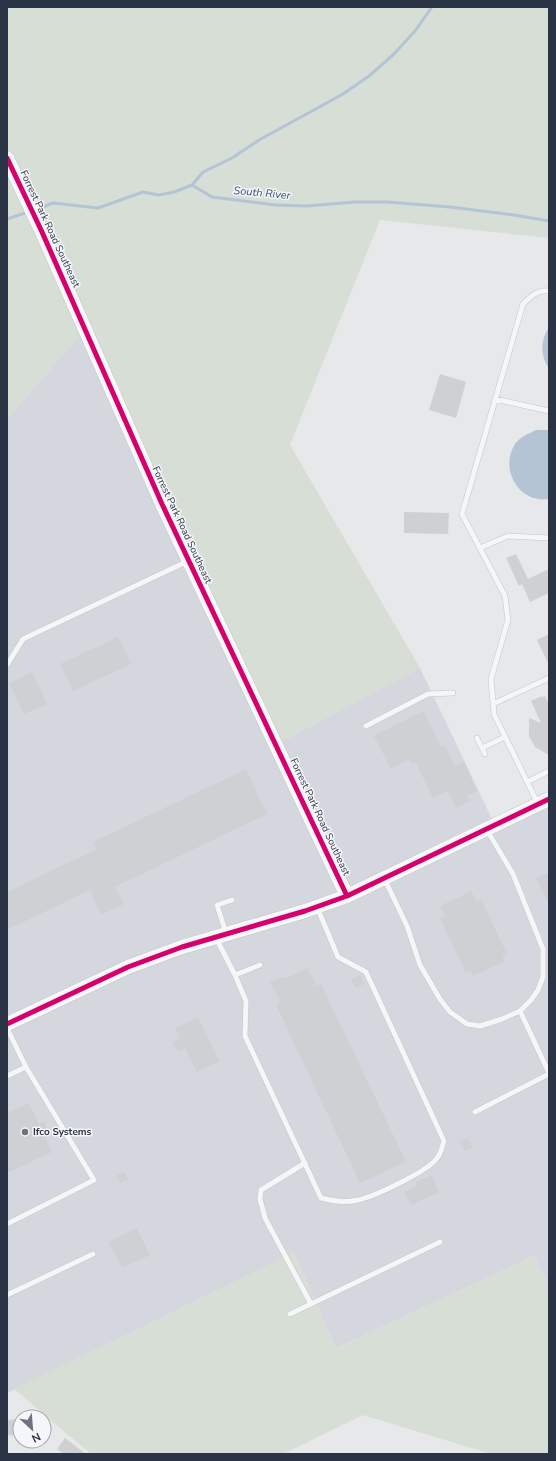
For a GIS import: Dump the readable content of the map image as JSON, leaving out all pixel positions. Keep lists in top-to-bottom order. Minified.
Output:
{"streets":{"street":["Forrest Park Road Southeast"]},"water":["South River"],"places":["Ifco Systems"],"north":"bottom right"}
